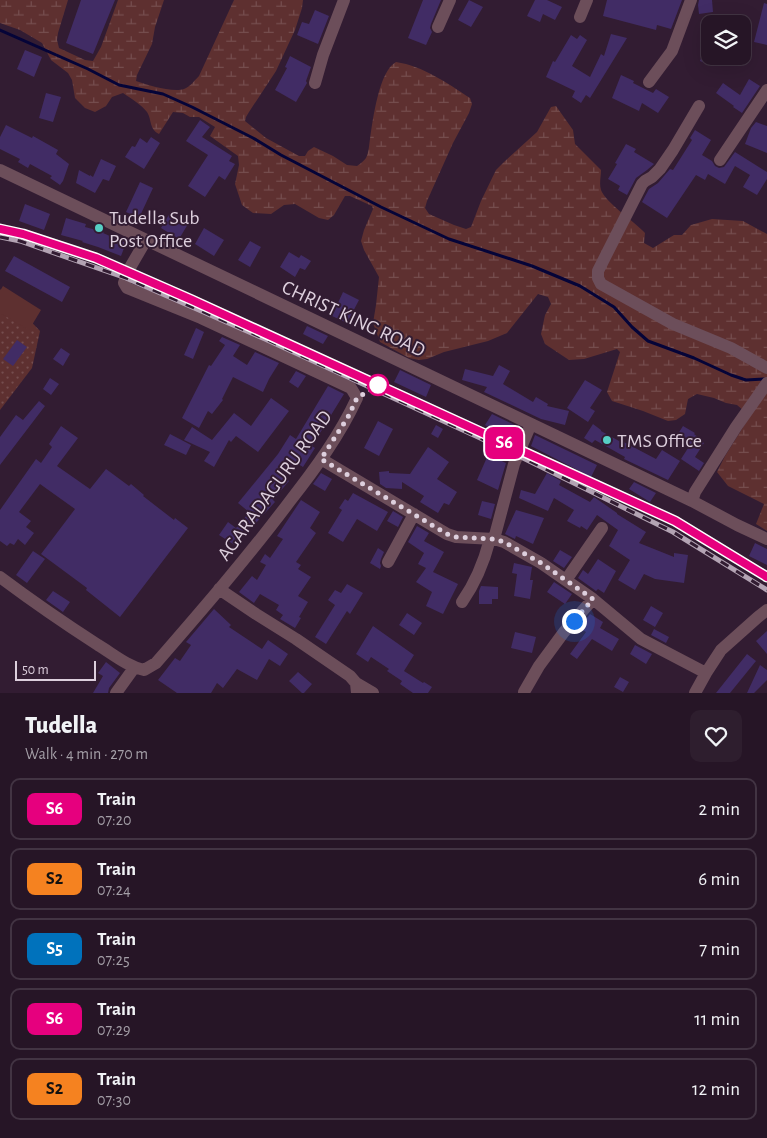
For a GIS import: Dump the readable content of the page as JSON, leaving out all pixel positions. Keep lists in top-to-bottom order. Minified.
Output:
{"streets":{"street":["CHRIST KING ROAD","AGARADAGURU ROAD"]},"crossings":[["CHRIST KING ROAD","AGARADAGURU ROAD"]],"places":["Tudella Sub Post Office","TMS Office"],"scale_bar":"50 m","page":{"on_map":"S6","scale":"50 m","heading":["Tudella","Walk · 4 min · 270 m"],"list":[{"mark":"S6","name":"Train","note":"07:20","value":"2 min"},{"mark":"S2","name":"Train","note":"07:24","value":"6 min"},{"mark":"S5","name":"Train","note":"07:25","value":"7 min"},{"mark":"S6","name":"Train","note":"07:29","value":"11 min"},{"mark":"S2","name":"Train","note":"07:30","value":"12 min"}]}}
